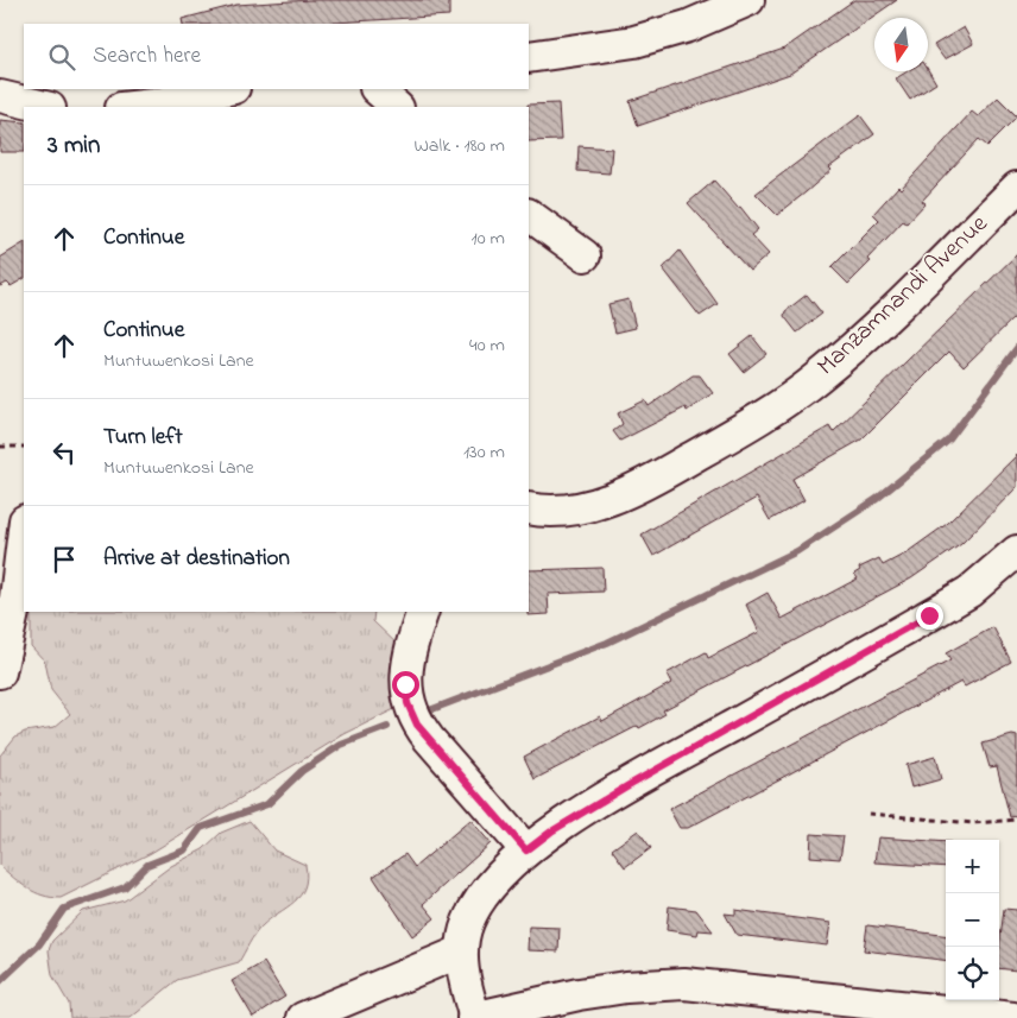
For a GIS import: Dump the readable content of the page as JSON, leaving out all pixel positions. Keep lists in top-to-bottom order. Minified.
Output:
{"streets":{"street":["Manzamnandi Avenue"]},"north":"bottom","page":{"search":"Search here","heading":["3 min","Walk · 180 m"],"list":[["Continue","10 m"],["Continue","Muntuwenkosi Lane","40 m"],["Turn left","Muntuwenkosi Lane","130 m"],"Arrive at destination"],"map_buttons":["+","−"]}}
